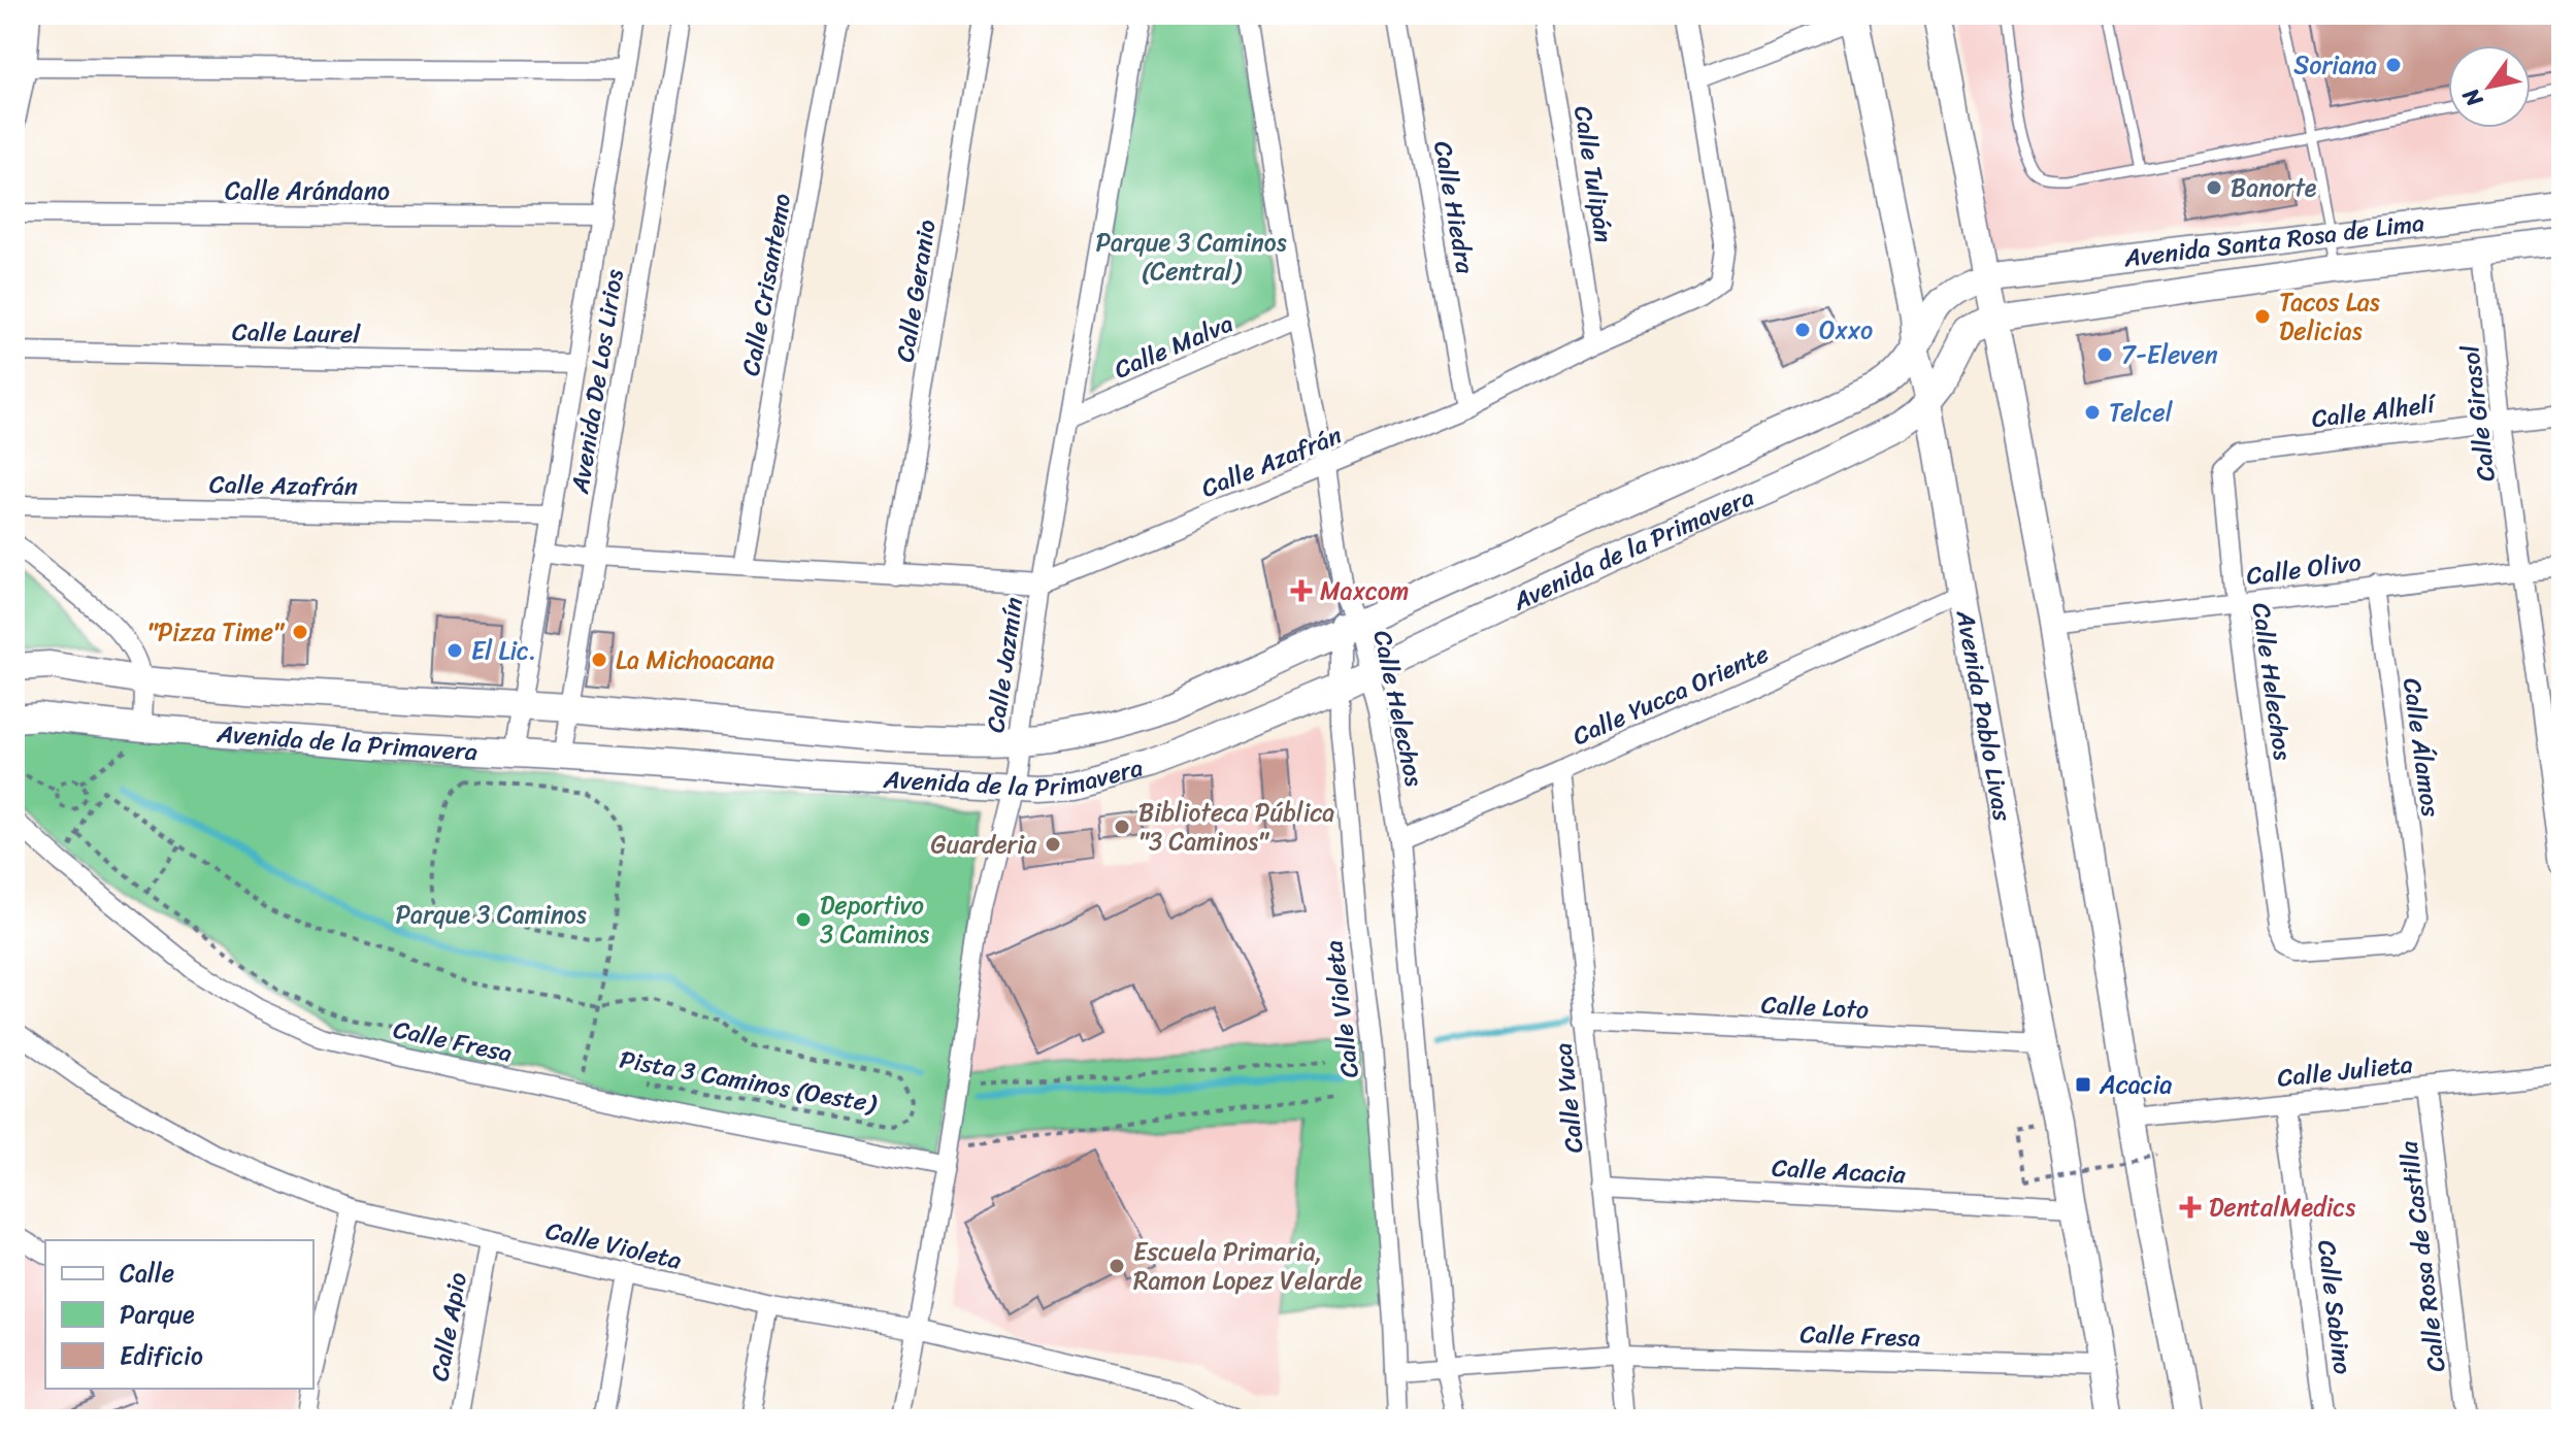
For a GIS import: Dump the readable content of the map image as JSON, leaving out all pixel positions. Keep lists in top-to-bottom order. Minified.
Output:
{"streets":{"street":["Calle Tulipán","Calle Arándano","Calle Hiedra","Avenida Santa Rosa de Lima","Calle Crisantemo","Calle Geranio","Calle Laurel","Calle Malva","Avenida De Los Lirios","Calle Alhelí","Calle Girasol","Calle Azafrán","Avenida de la Primavera","Calle Olivo","Calle Jazmín","Calle Helechos","Calle Yucca Oriente","Avenida Pablo Livas","Calle Álamos","Calle Loto","Calle Violeta","Calle Fresa","Calle Julieta","Calle Yuca","Calle Acacia","Calle Rosa de Castilla","Calle Sabino","Calle Apio"],"path":["Pista 3 Caminos (Oeste)"]},"crossings":[["Calle Tulipán","Calle Azafrán"],["Calle Arándano","Avenida De Los Lirios"],["Calle Hiedra","Calle Azafrán"],["Avenida Santa Rosa de Lima","Calle Girasol"],["Avenida Santa Rosa de Lima","Avenida de la Primavera"],["Avenida Santa Rosa de Lima","Avenida Pablo Livas"],["Calle Crisantemo","Calle Azafrán"],["Calle Geranio","Calle Azafrán"],["Calle Laurel","Avenida De Los Lirios"],["Calle Malva","Calle Jazmín"],["Calle Malva","Calle Helechos"],["Avenida De Los Lirios","Calle Azafrán"],["Avenida De Los Lirios","Avenida de la Primavera"],["Calle Alhelí","Calle Girasol"],["Calle Alhelí","Calle Helechos"],["Calle Girasol","Calle Olivo"],["Calle Azafrán","Calle Jazmín"],["Calle Azafrán","Calle Helechos"],["Avenida de la Primavera","Calle Jazmín"],["Avenida de la Primavera","Calle Helechos"],["Avenida de la Primavera","Avenida Pablo Livas"],["Avenida de la Primavera","Calle Violeta"],["Calle Olivo","Calle Helechos"],["Calle Olivo","Calle Álamos"],["Calle Jazmín","Calle Violeta"],["Calle Jazmín","Calle Fresa"],["Calle Helechos","Calle Yucca Oriente"],["Calle Helechos","Calle Álamos"],["Calle Helechos","Calle Violeta"],["Calle Helechos","Calle Fresa"],["Calle Yucca Oriente","Avenida Pablo Livas"],["Calle Yucca Oriente","Calle Yuca"],["Avenida Pablo Livas","Calle Loto"],["Avenida Pablo Livas","Calle Fresa"],["Avenida Pablo Livas","Calle Acacia"],["Calle Loto","Calle Yuca"],["Calle Violeta","Calle Fresa"],["Calle Violeta","Calle Apio"],["Calle Fresa","Calle Yuca"],["Calle Julieta","Calle Rosa de Castilla"],["Calle Julieta","Calle Sabino"],["Calle Yuca","Calle Acacia"]],"parks":["Parque 3 Caminos (Central)","Parque 3 Caminos"],"places":{"other":["Soriana","Banorte","Tacos Las Delicias","Oxxo","7-Eleven","Telcel","\"Pizza Time\"","El Lic.","La Michoacana","Biblioteca Pública \"3 Caminos\"","Guarderia","Deportivo 3 Caminos","Escuela Primaria, Ramon Lopez Velarde"],"health":["Maxcom","DentalMedics"],"transit":["Acacia"]},"legend":["Calle","Parque","Edificio"],"north":"bottom left"}
